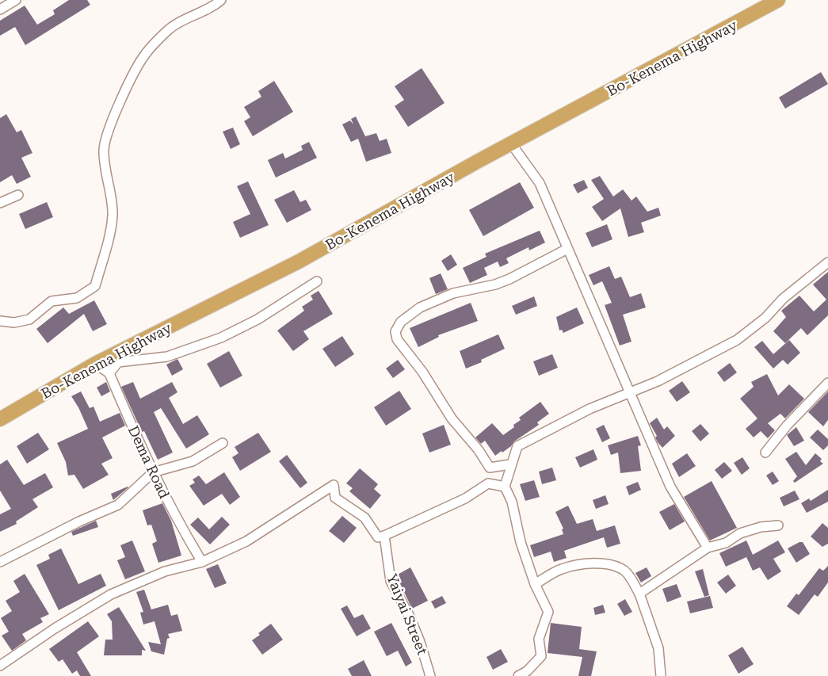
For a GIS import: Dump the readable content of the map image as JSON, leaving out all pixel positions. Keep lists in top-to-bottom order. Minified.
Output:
{"streets":{"highway":["Bo-Kenema Highway"],"street":["Dema Road","Yaiyai Street"]}}
